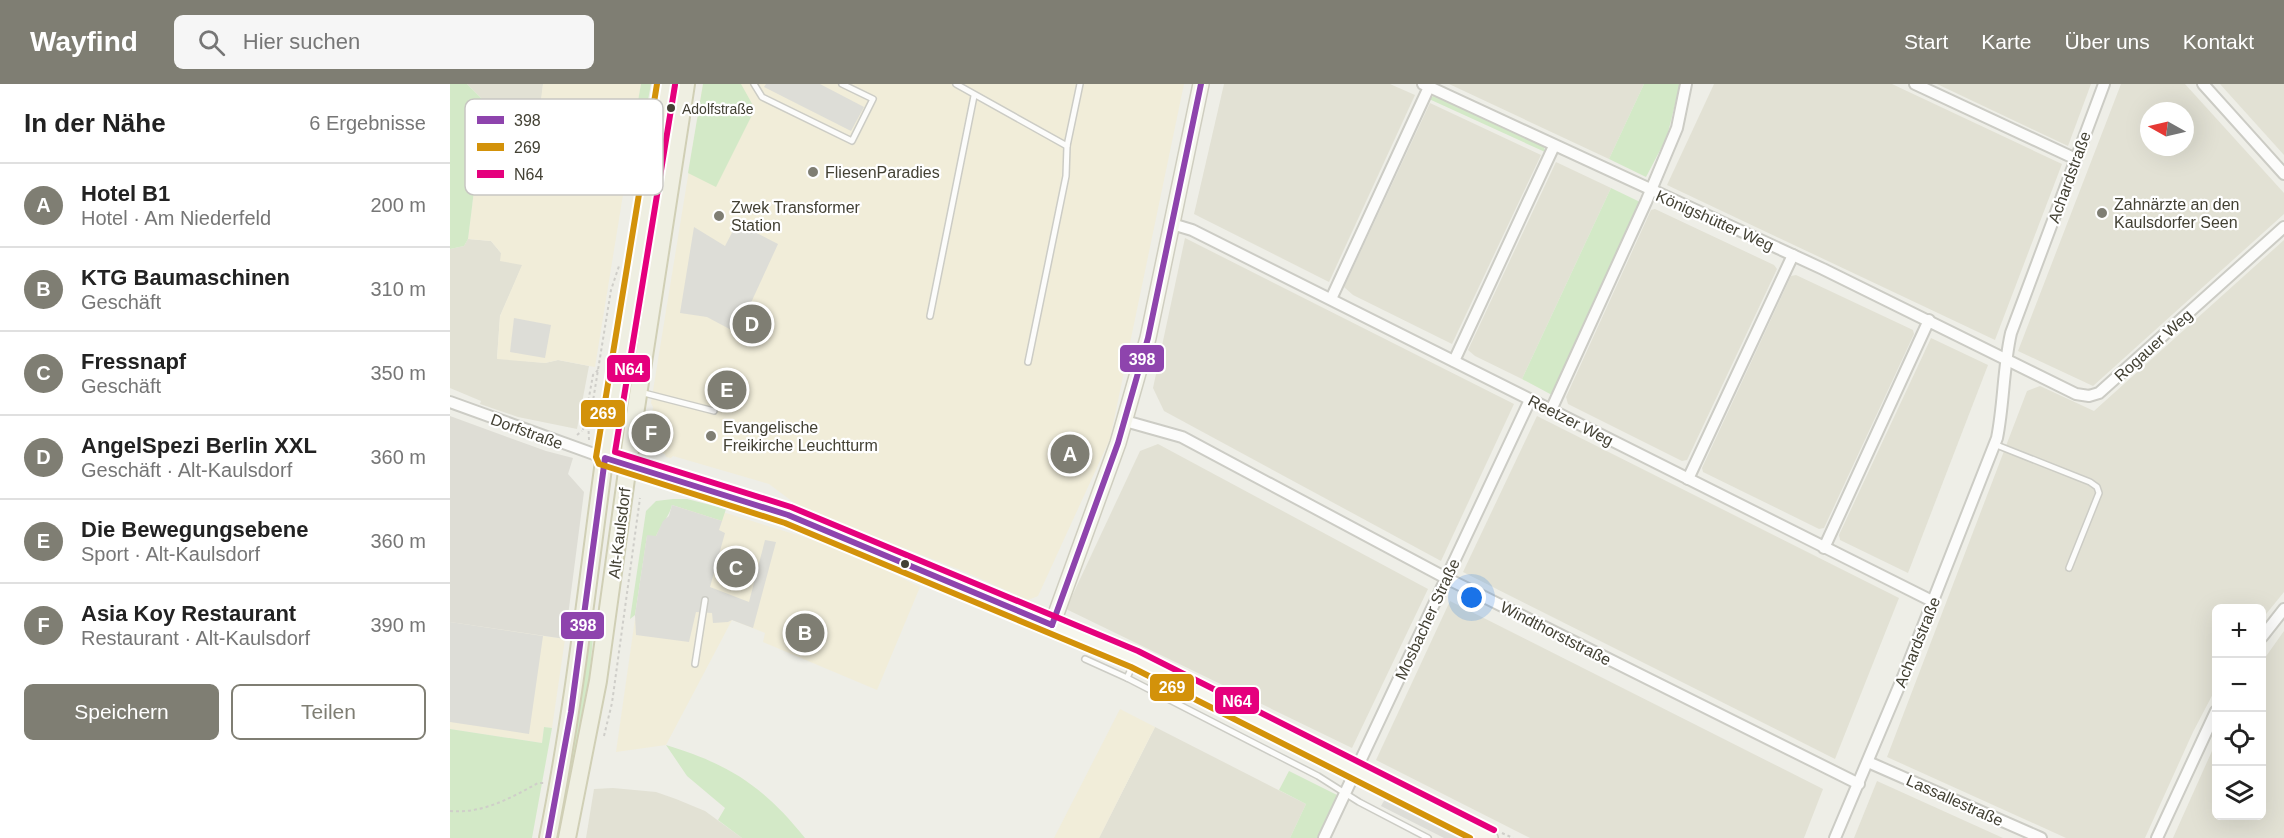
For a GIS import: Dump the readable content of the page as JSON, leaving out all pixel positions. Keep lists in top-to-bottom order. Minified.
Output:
{"streets":{"main road":["Alt-Kaulsdorf"],"street":["Achardstraße","Königshütter Weg","Rogauer Weg","Reetzer Weg","Dorfstraße","Mosbacher Straße","Windthorststraße","Lassallestraße"]},"crossings":[["Achardstraße","Königshütter Weg"],["Achardstraße","Rogauer Weg"],["Achardstraße","Reetzer Weg"],["Achardstraße","Windthorststraße"],["Achardstraße","Lassallestraße"],["Königshütter Weg","Rogauer Weg"],["Reetzer Weg","Mosbacher Straße"],["Dorfstraße","Alt-Kaulsdorf"],["Mosbacher Straße","Windthorststraße"]],"places":["Adolfstraße","FliesenParadies","Zahnärzte an den Kaulsdorfer Seen","Zwek Transformer Station","Evangelische Freikirche Leuchtturm"],"lines":["transit line 398","transit line 269","transit line N64"],"legend":["398","269","N64"],"north":"left","page":{"header":"Wayfind","search":"Hier suchen","nav":["Start","Karte","Über uns","Kontakt"],"heading":["In der Nähe","6 Ergebnisse"],"list":[{"mark":"A","name":"Hotel B1","note":"Hotel · Am Niederfeld","value":"200 m"},{"mark":"B","name":"KTG Baumaschinen","note":"Geschäft","value":"310 m"},{"mark":"C","name":"Fressnapf","note":"Geschäft","value":"350 m"},{"mark":"D","name":"AngelSpezi Berlin XXL","note":"Geschäft · Alt-Kaulsdorf","value":"360 m"},{"mark":"E","name":"Die Bewegungsebene","note":"Sport · Alt-Kaulsdorf","value":"360 m"},{"mark":"F","name":"Asia Koy Restaurant","note":"Restaurant · Alt-Kaulsdorf","value":"390 m"}],"pins":["D","E","F","A","C","B"],"map_buttons":["+","−"],"buttons":["Speichern","Teilen"]}}
